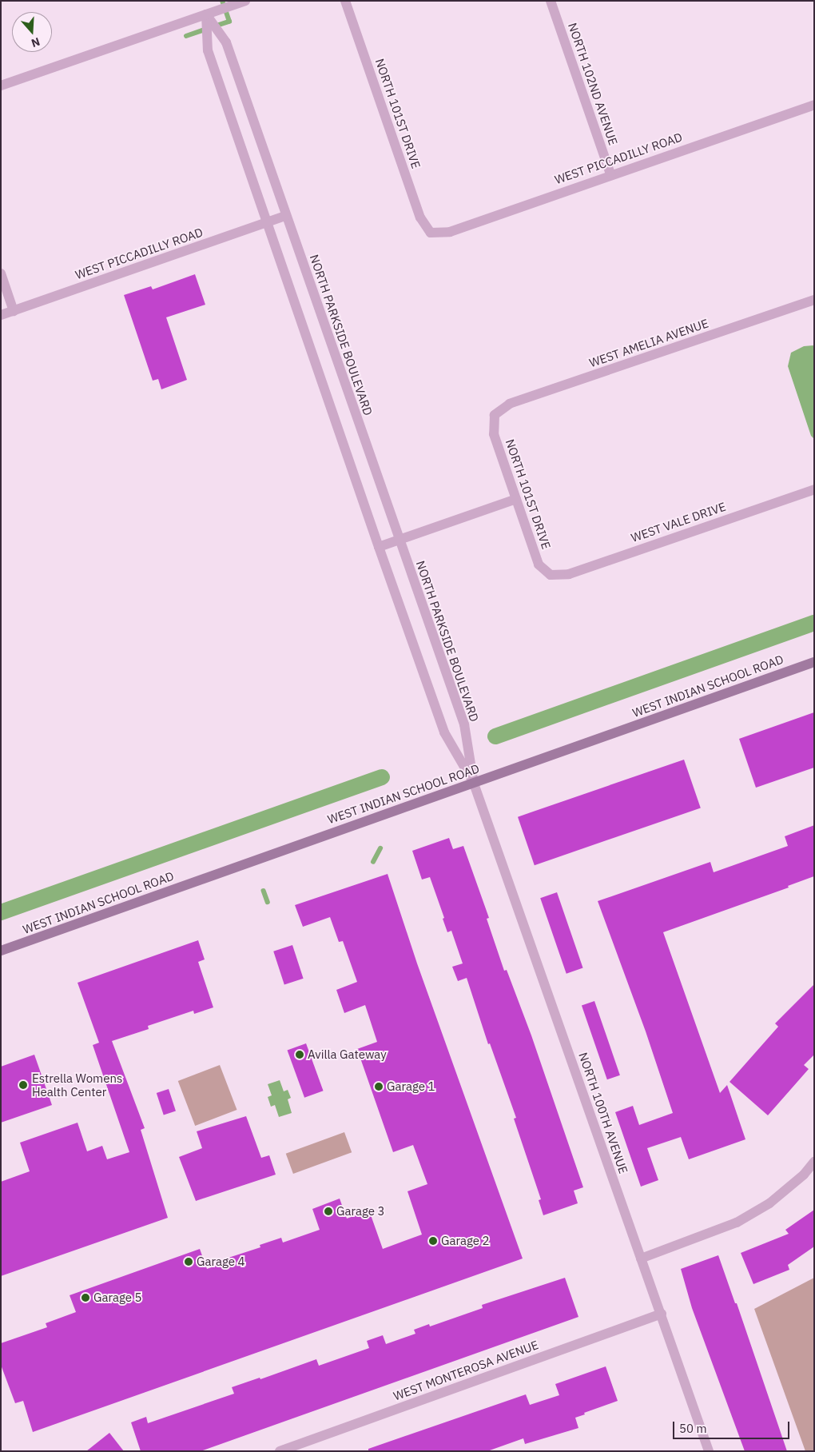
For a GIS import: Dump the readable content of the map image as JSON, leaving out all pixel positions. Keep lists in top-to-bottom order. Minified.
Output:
{"streets":{"main road":["WEST INDIAN SCHOOL ROAD"],"street":["NORTH 102ND AVENUE","NORTH 101ST DRIVE","WEST PICCADILLY ROAD","NORTH PARKSIDE BOULEVARD","WEST AMELIA AVENUE","WEST VALE DRIVE","NORTH 100TH AVENUE","WEST MONTEROSA AVENUE"]},"crossings":[["NORTH 102ND AVENUE","WEST PICCADILLY ROAD"],["NORTH 101ST DRIVE","WEST PICCADILLY ROAD"],["NORTH 101ST DRIVE","WEST AMELIA AVENUE"],["NORTH 101ST DRIVE","WEST VALE DRIVE"],["WEST PICCADILLY ROAD","NORTH PARKSIDE BOULEVARD"],["NORTH PARKSIDE BOULEVARD","WEST INDIAN SCHOOL ROAD"],["NORTH PARKSIDE BOULEVARD","NORTH 100TH AVENUE"],["WEST INDIAN SCHOOL ROAD","NORTH 100TH AVENUE"],["NORTH 100TH AVENUE","WEST MONTEROSA AVENUE"]],"places":["Avilla Gateway","Estrella Womens Health Center","Garage 1","Garage 3","Garage 2","Garage 4","Garage 5"],"scale_bar":"50 m","north":"bottom"}
